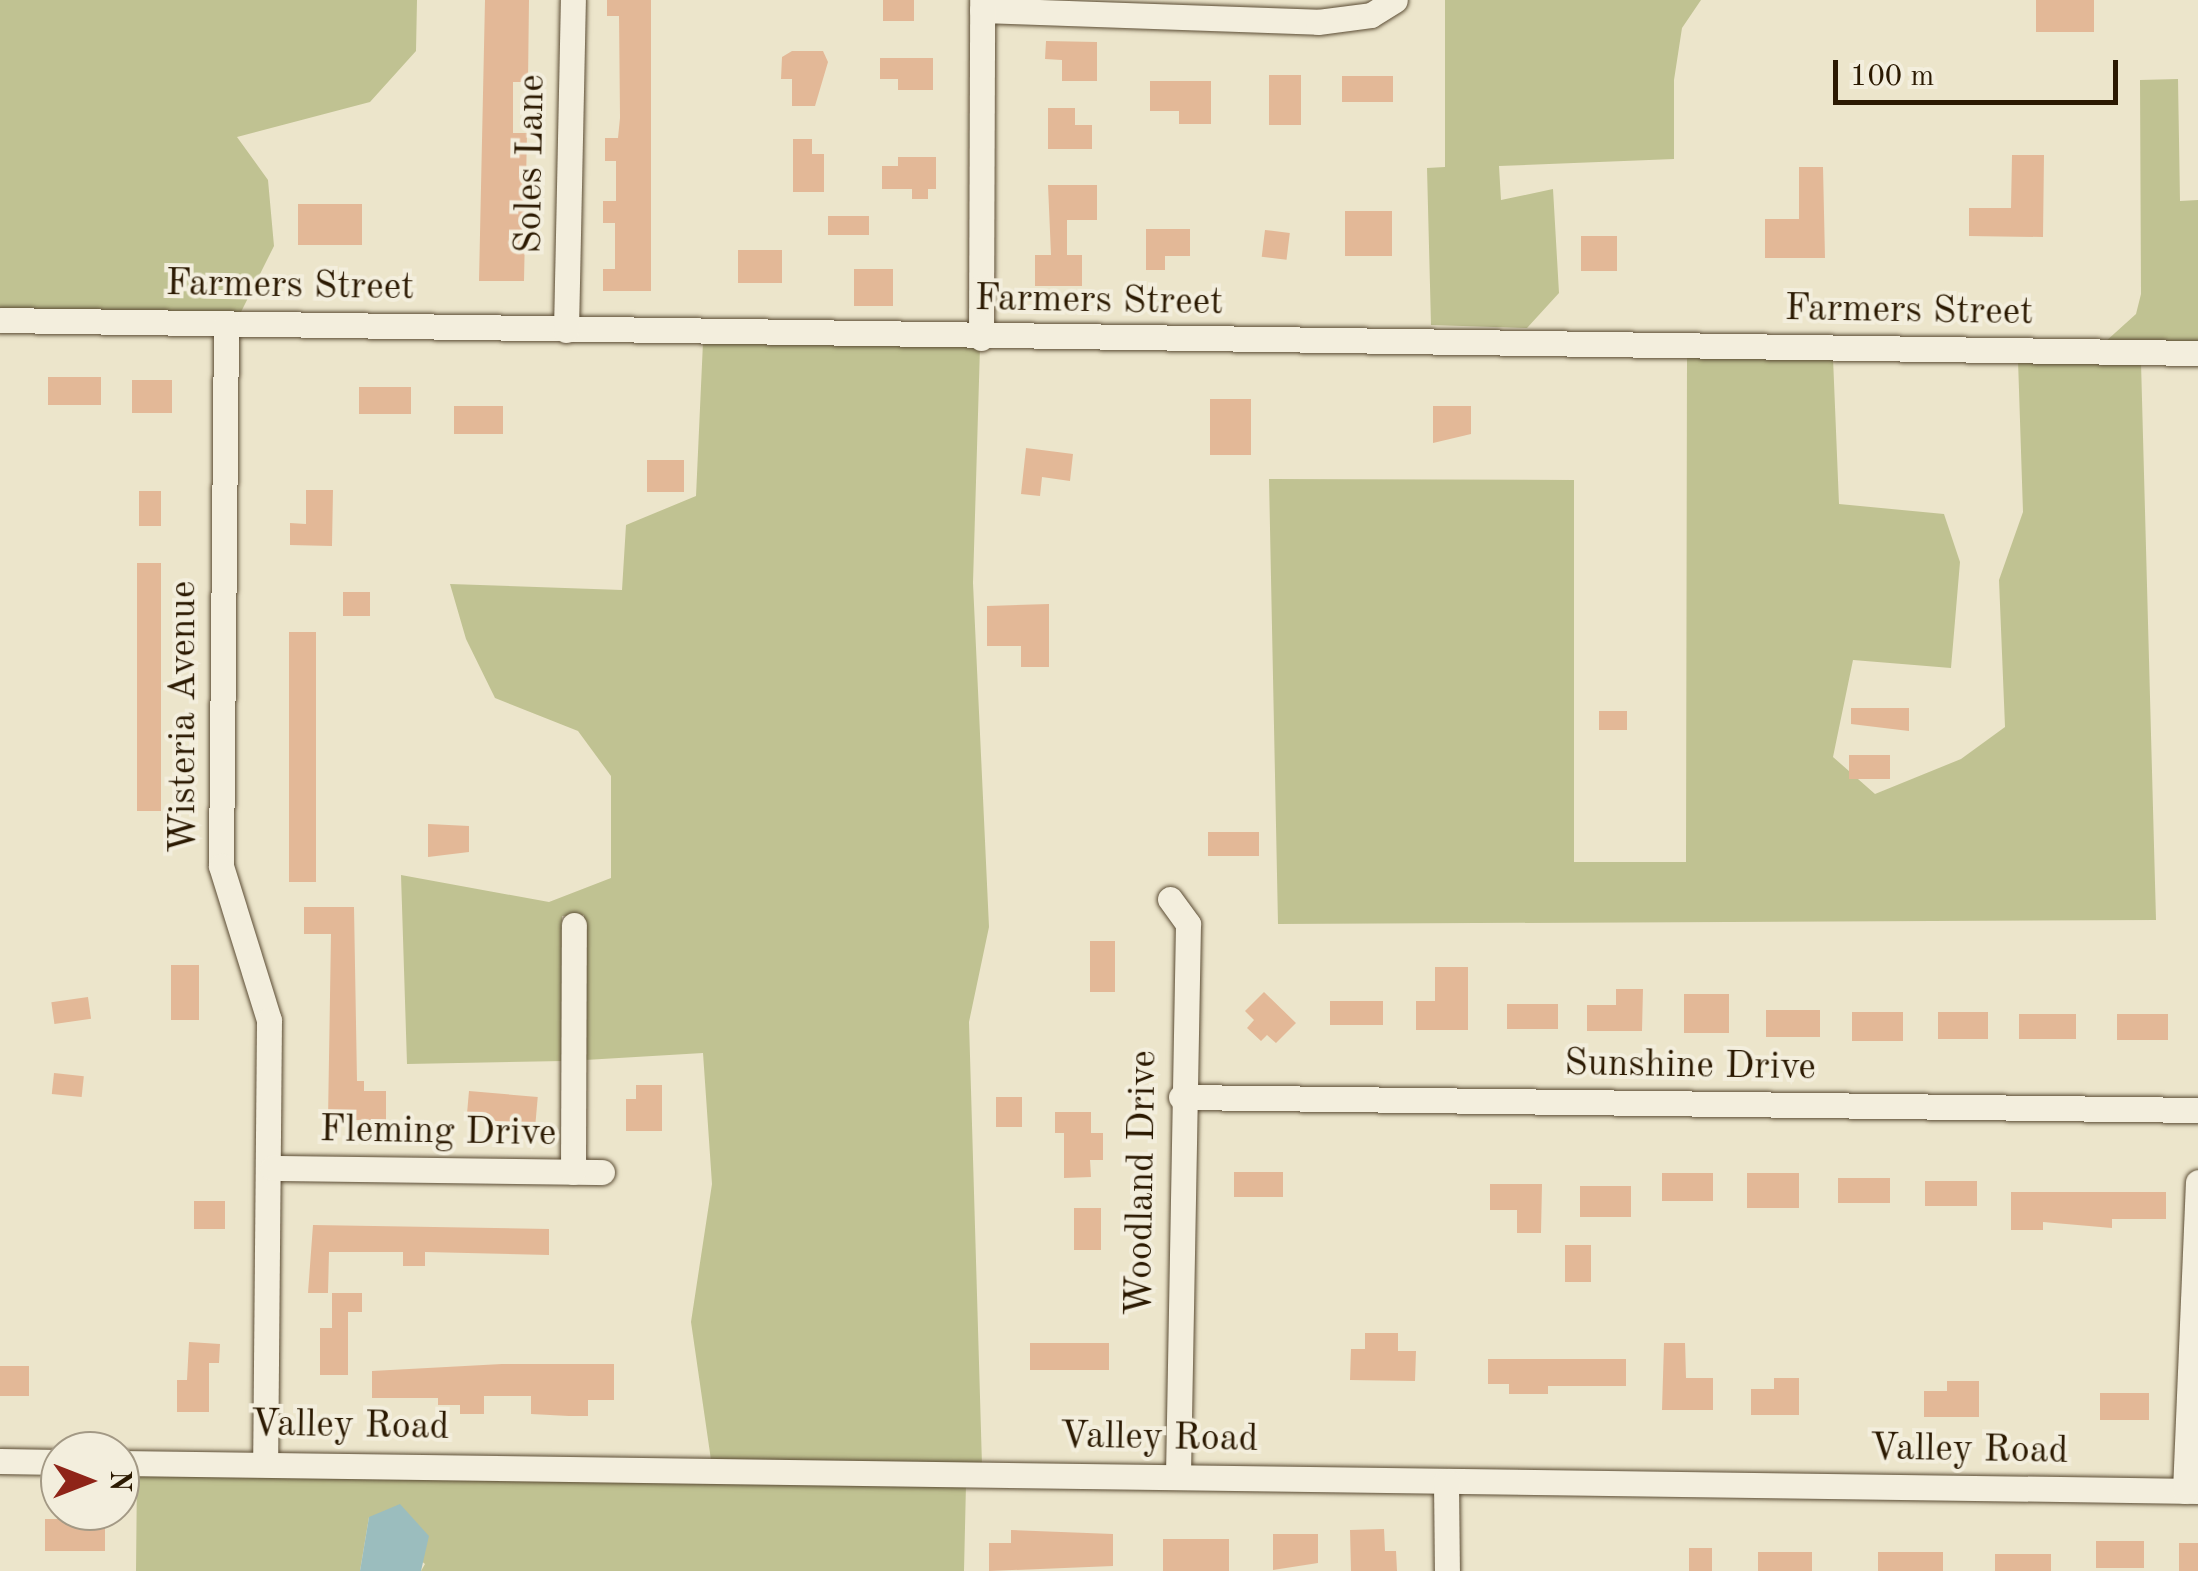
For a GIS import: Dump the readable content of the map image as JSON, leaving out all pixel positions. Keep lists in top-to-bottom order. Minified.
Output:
{"streets":{"street":["Soles Lane","Farmers Street","Wisteria Avenue","Sunshine Drive","Fleming Drive","Woodland Drive","Valley Road"]},"crossings":[["Soles Lane","Farmers Street"],["Farmers Street","Wisteria Avenue"],["Wisteria Avenue","Fleming Drive"],["Wisteria Avenue","Valley Road"],["Sunshine Drive","Woodland Drive"],["Woodland Drive","Valley Road"]],"scale_bar":"100 m","north":"right"}
